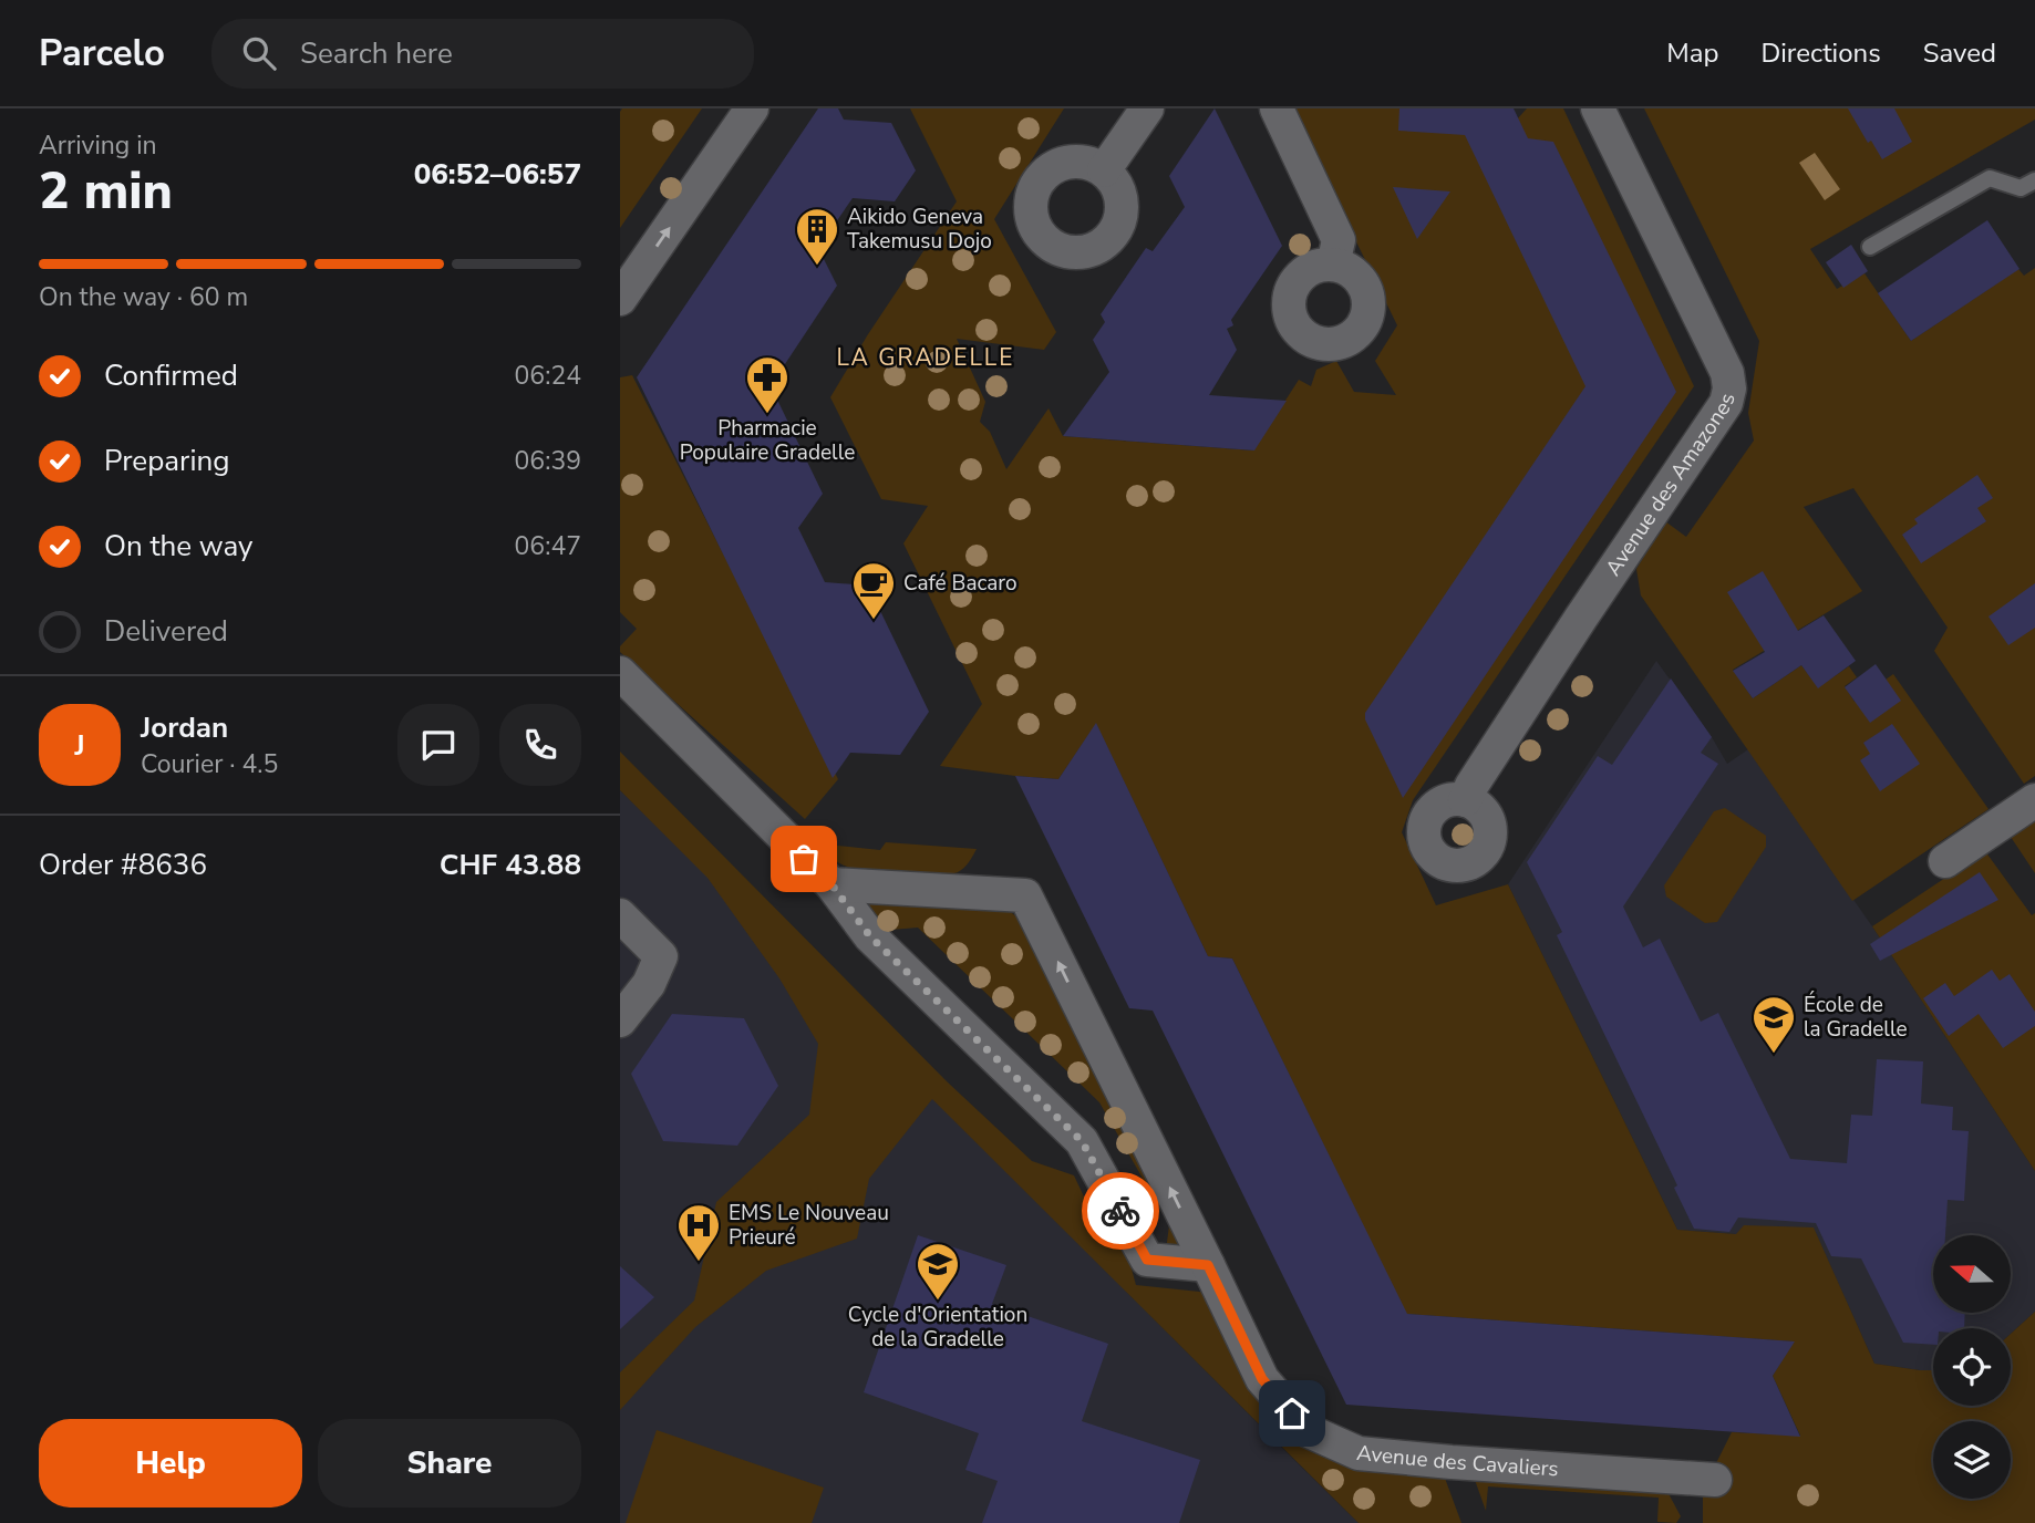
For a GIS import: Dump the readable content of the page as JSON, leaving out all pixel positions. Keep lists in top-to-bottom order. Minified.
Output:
{"streets":{"street":["Avenue des Amazones","Avenue des Cavaliers"]},"districts":["LA GRADELLE"],"places":{"building":["Aikido Geneva Takemusu Dojo"],"pharmacy":["Pharmacie Populaire Gradelle"],"cafe":["Café Bacaro"],"school or university":["École de la Gradelle","Cycle d'Orientation de la Gradelle"],"hospital":["EMS Le Nouveau Prieuré"]},"north":"left","page":{"header":"Parcelo","search":"Search here","nav":["Map","Directions","Saved"],"heading":["2 min","Arriving in","06:52–06:57"],"panel":["Jordan","Courier · 4.5","Order #8636","CHF 43.88"],"bar":"On the way · 60 m","list":[["Confirmed","06:24"],["Preparing","06:39"],["On the way","06:47"],"Delivered"],"round":"J","buttons":["Help","Share"]}}
